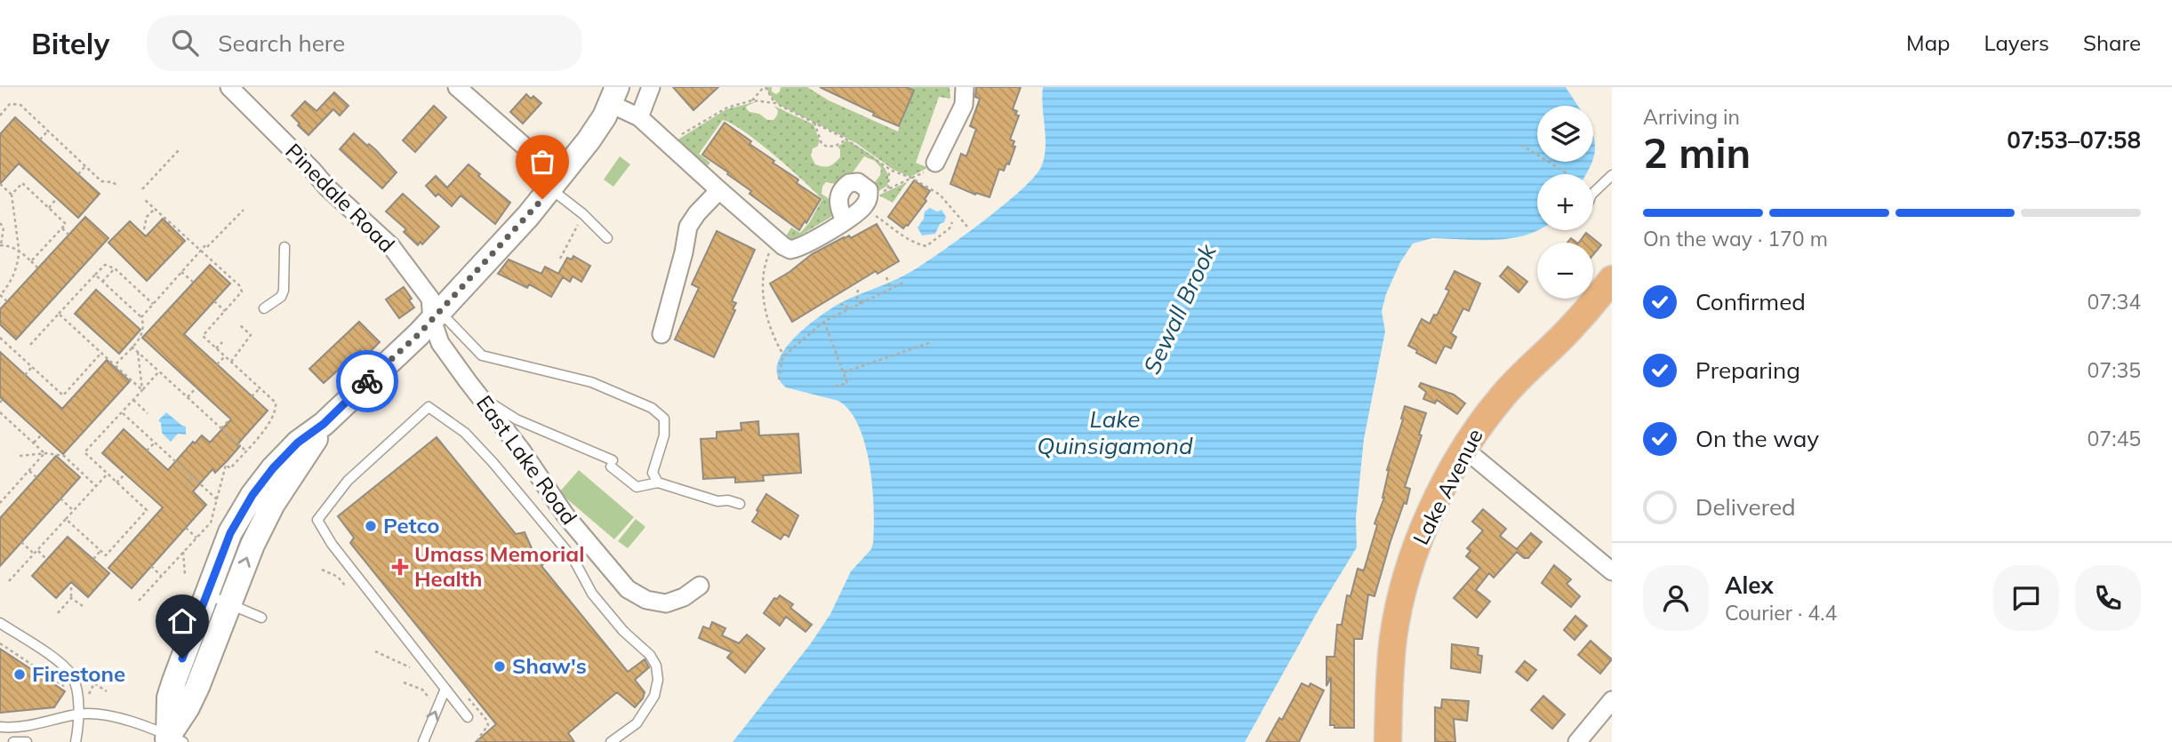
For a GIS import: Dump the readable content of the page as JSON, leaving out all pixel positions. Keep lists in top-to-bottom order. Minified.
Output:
{"streets":{"main road":["Lake Avenue"],"street":["Pinedale Road","East Lake Road"]},"crossings":[["Pinedale Road","East Lake Road"]],"water":["Sewall Brook","Lake Quinsigamond"],"places":{"other":["Petco","Shaw's","Firestone"],"health":["Umass Memorial Health"]},"page":{"header":"Bitely","search":"Search here","nav":["Map","Layers","Share"],"heading":["2 min","Arriving in","07:53–07:58"],"panel":["Alex","Courier · 4.4"],"map_buttons":["+","−"],"bar":"On the way · 170 m","list":[["Confirmed","07:34"],["Preparing","07:35"],["On the way","07:45"],"Delivered"]}}
